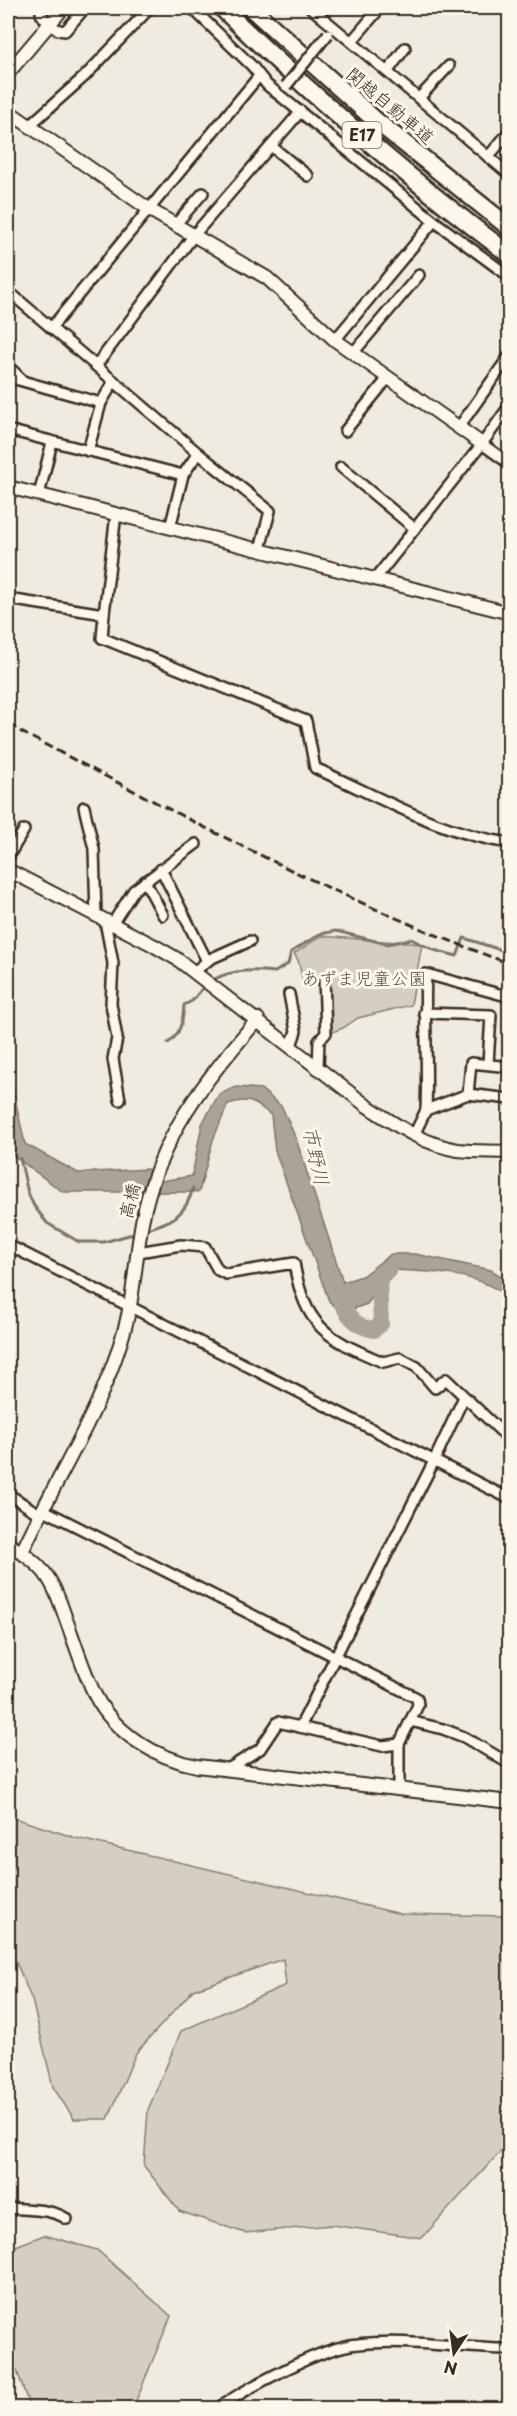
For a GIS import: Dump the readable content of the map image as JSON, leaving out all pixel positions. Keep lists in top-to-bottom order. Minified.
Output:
{"streets":{"highway":["関越自動車道","E17"],"street":["高橋"]},"water":["市野川"],"parks":["あずま児童公園"],"north":"bottom"}
